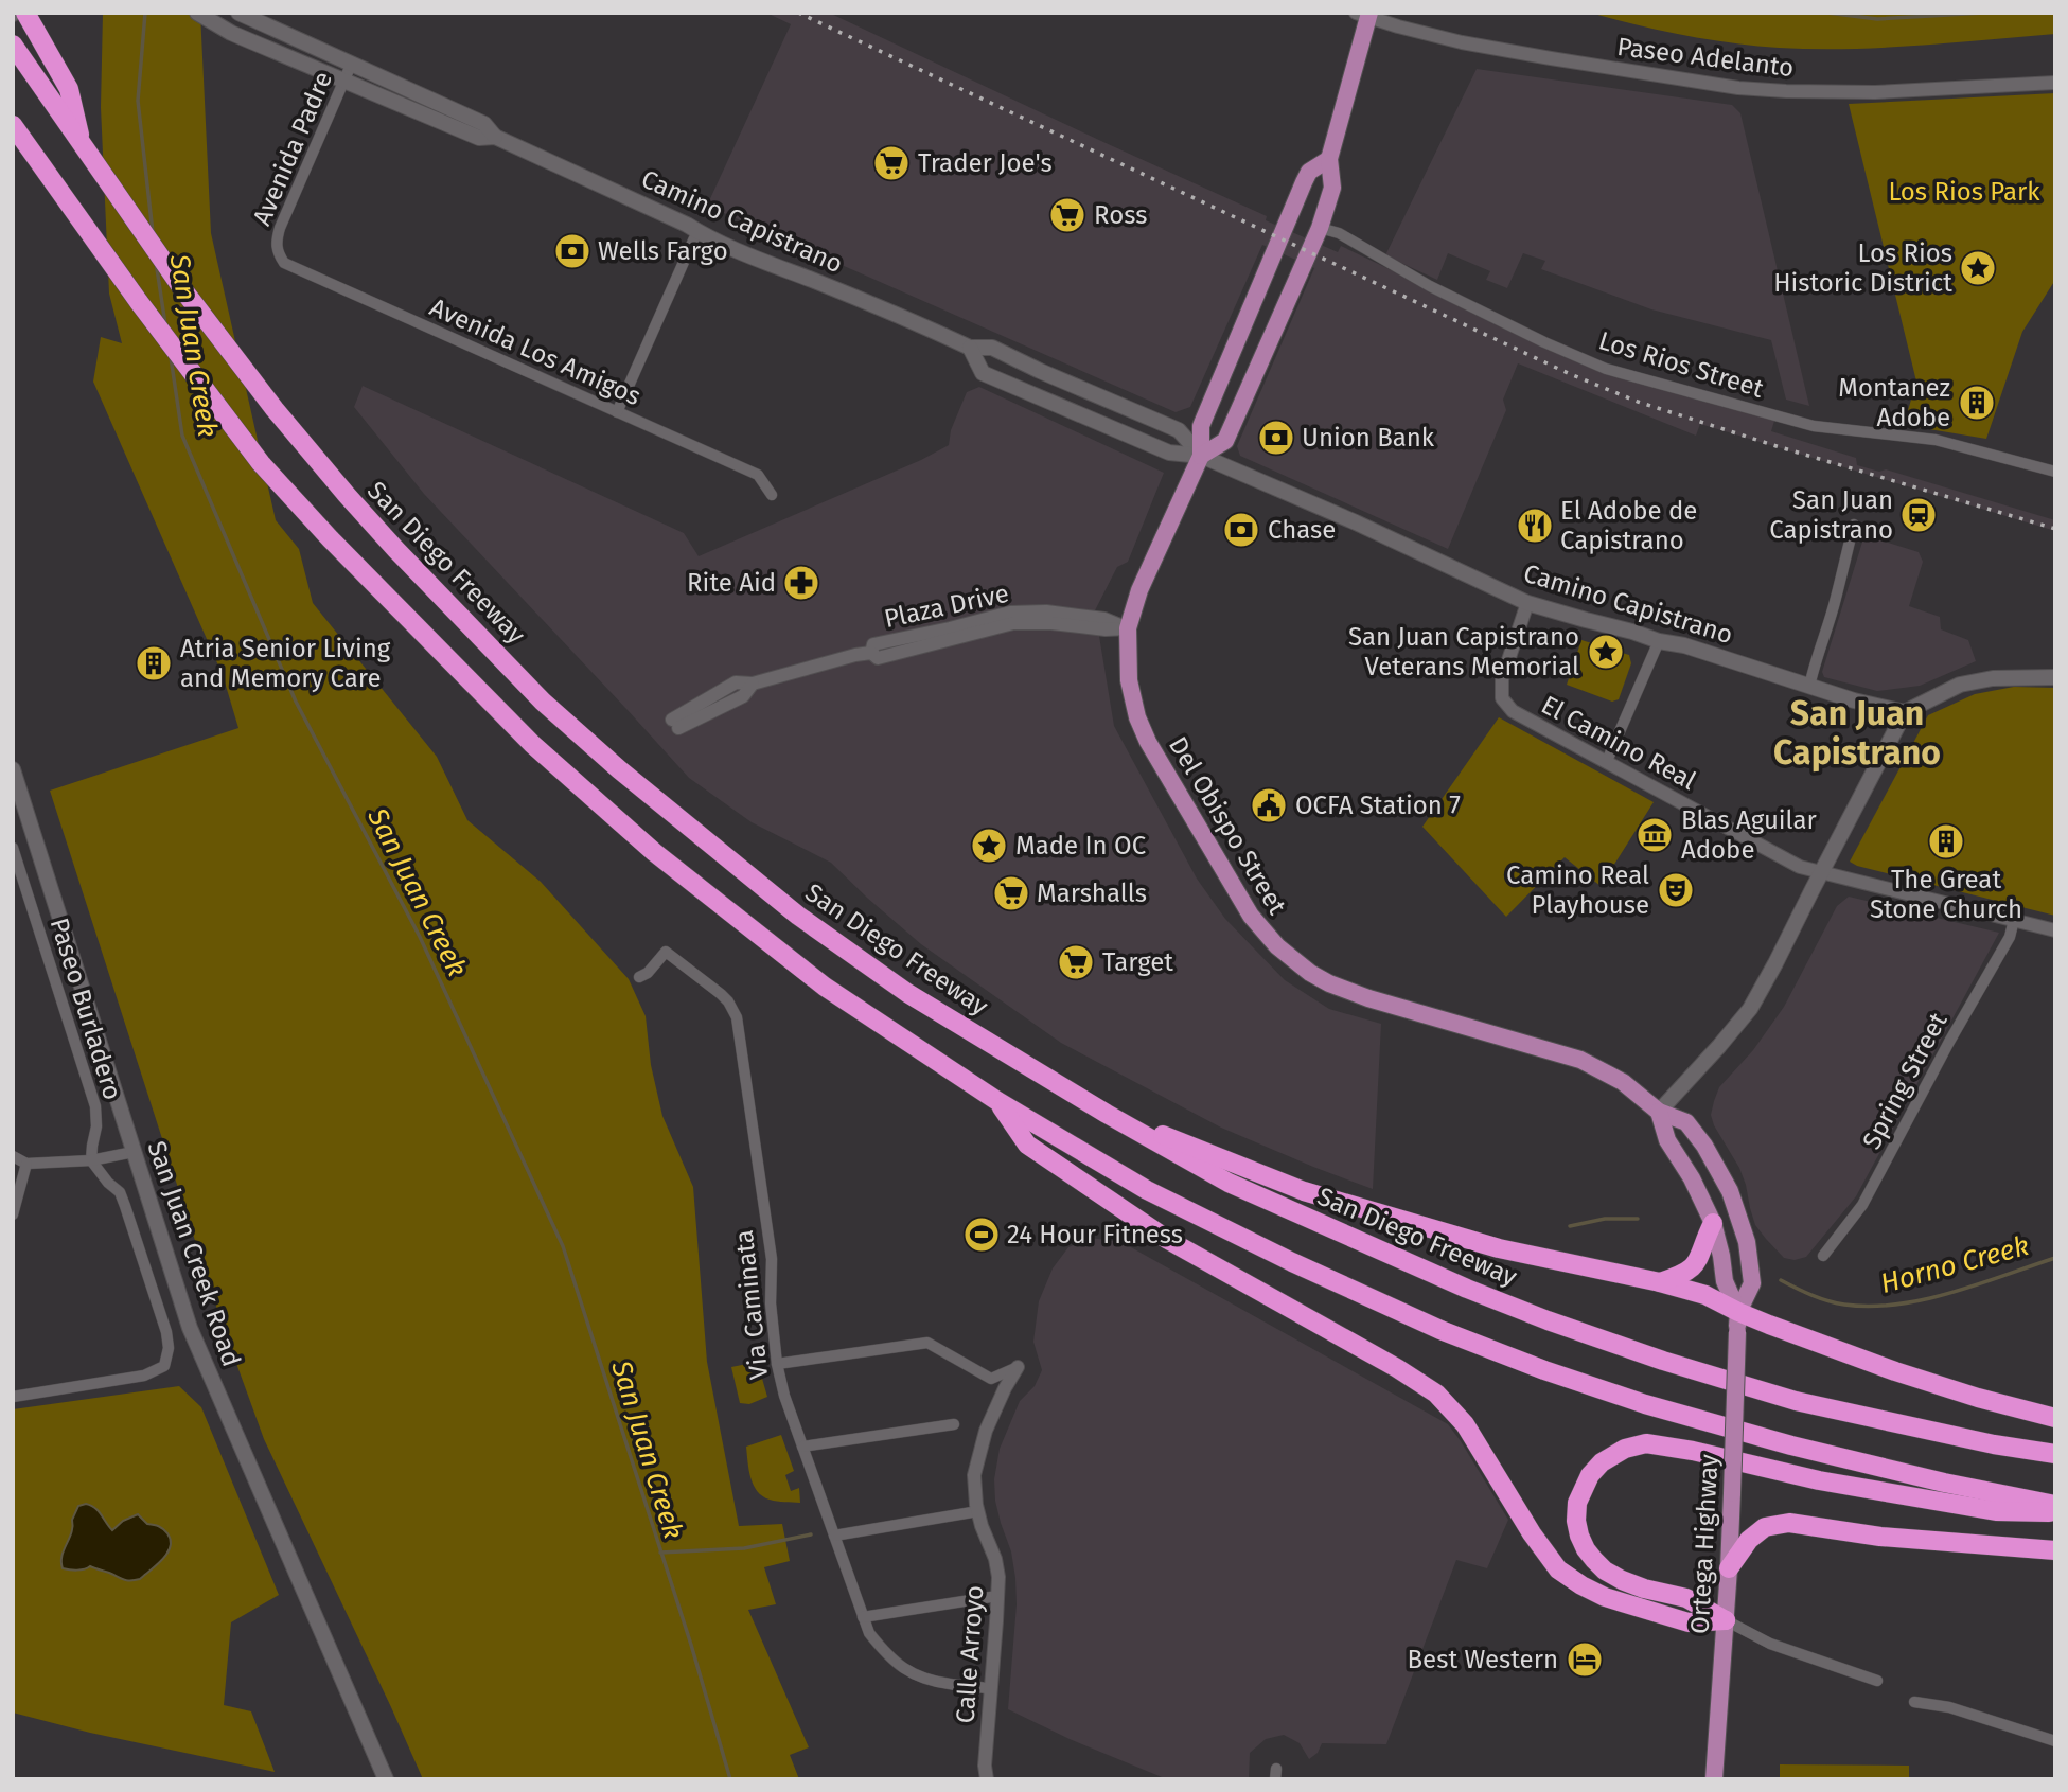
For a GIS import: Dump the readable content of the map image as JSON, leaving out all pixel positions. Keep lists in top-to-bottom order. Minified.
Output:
{"streets":{"highway":["San Diego Freeway"],"main road":["Camino Capistrano","Del Obispo Street","San Juan Creek Road","Ortega Highway"],"street":["Paseo Adelanto","Avenida Padre","Avenida Los Amigos","Los Rios Street","Plaza Drive","El Camino Real","Paseo Burladero","Spring Street","Via Caminata","Calle Arroyo"]},"crossings":[["Paseo Adelanto","Del Obispo Street"],["Avenida Padre","Camino Capistrano"],["Avenida Padre","Avenida Los Amigos"],["Camino Capistrano","El Camino Real"],["Camino Capistrano","Del Obispo Street"],["Los Rios Street","Del Obispo Street"],["Plaza Drive","Del Obispo Street"],["El Camino Real","Spring Street"],["Del Obispo Street","Ortega Highway"],["Via Caminata","Calle Arroyo"]],"districts":["San Juan Capistrano"],"water":["San Juan Creek","Horno Creek"],"parks":["Los Rios Park"],"places":{"supermarket":["Trader Joe's","Ross","Marshalls","Target"],"bank":["Wells Fargo","Union Bank","Chase"],"place":["Los Rios Historic District","San Juan Capistrano Veterans Memorial","Made In OC"],"building":["Montanez Adobe","Atria Senior Living and Memory Care","The Great Stone Church"],"station":["San Juan Capistrano"],"restaurant":["El Adobe de Capistrano"],"pharmacy":["Rite Aid"],"public building":["OCFA Station 7"],"museum":["Blas Aguilar Adobe"],"theatre":["Camino Real Playhouse"],"sports":["24 Hour Fitness"],"hotel":["Best Western"]}}
